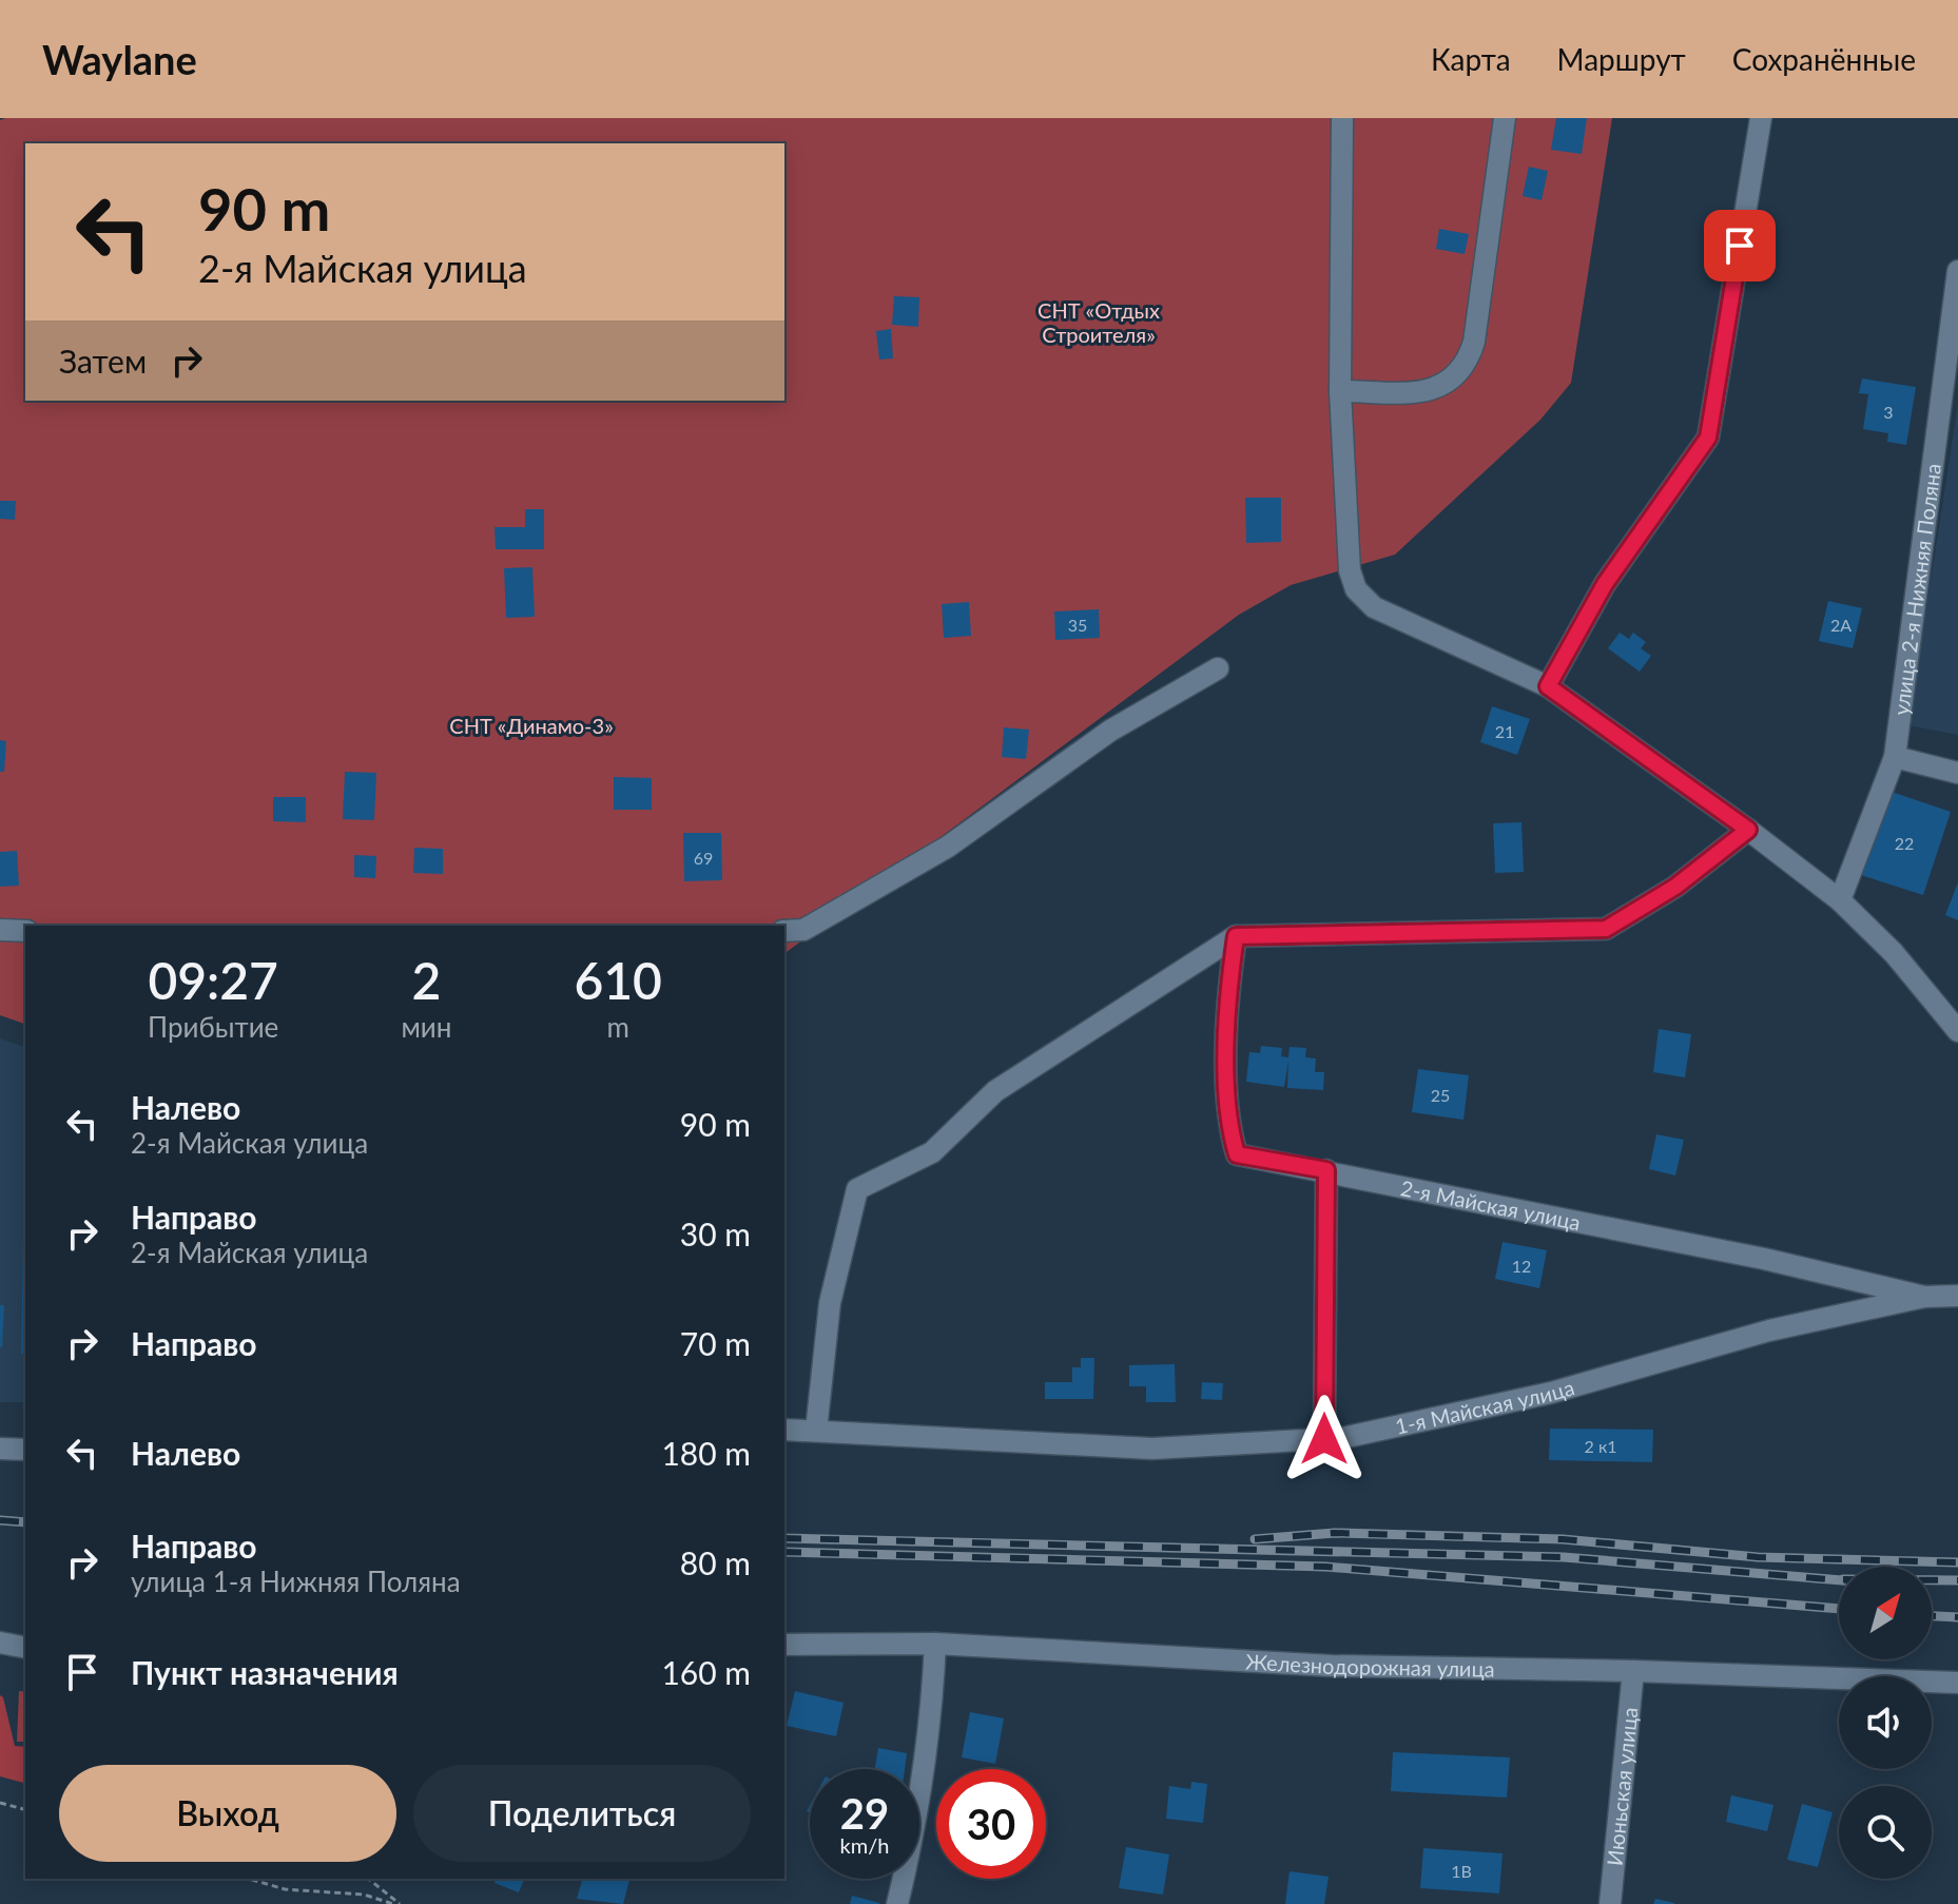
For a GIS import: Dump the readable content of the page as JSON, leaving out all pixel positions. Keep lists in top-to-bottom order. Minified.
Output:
{"streets":{"street":["улица 2-я Нижняя Поляна","2-я Майская улица","1-я Майская улица","Железнодорожная улица","Июньская улица"]},"crossings":[["2-я Майская улица","1-я Майская улица"],["Железнодорожная улица","Июньская улица"]],"parks":["СНТ «Отдых Строителя»","СНТ «Динамо-3»"],"house_numbers":["3","35","2А","21","22","69","25","12","2 к1","1В"],"north":"top right","page":{"header":"Waylane","nav":["Карта","Маршрут","Сохранённые"],"turn":["90 m","2-я Майская улица"],"then":"Затем","eta":["09:27","Прибытие","2","мин","610","m"],"list":[{"name":"Налево","note":"2-я Майская улица","value":"90 m"},{"name":"Направо","note":"2-я Майская улица","value":"30 m"},{"name":"Направо","value":"70 m"},{"name":"Налево","value":"180 m"},{"name":"Направо","note":"улица 1-я Нижняя Поляна","value":"80 m"},{"name":"Пункт назначения","value":"160 m"}],"buttons":["Выход","Поделиться"],"speed":"29 km/h","limit":"30"}}
